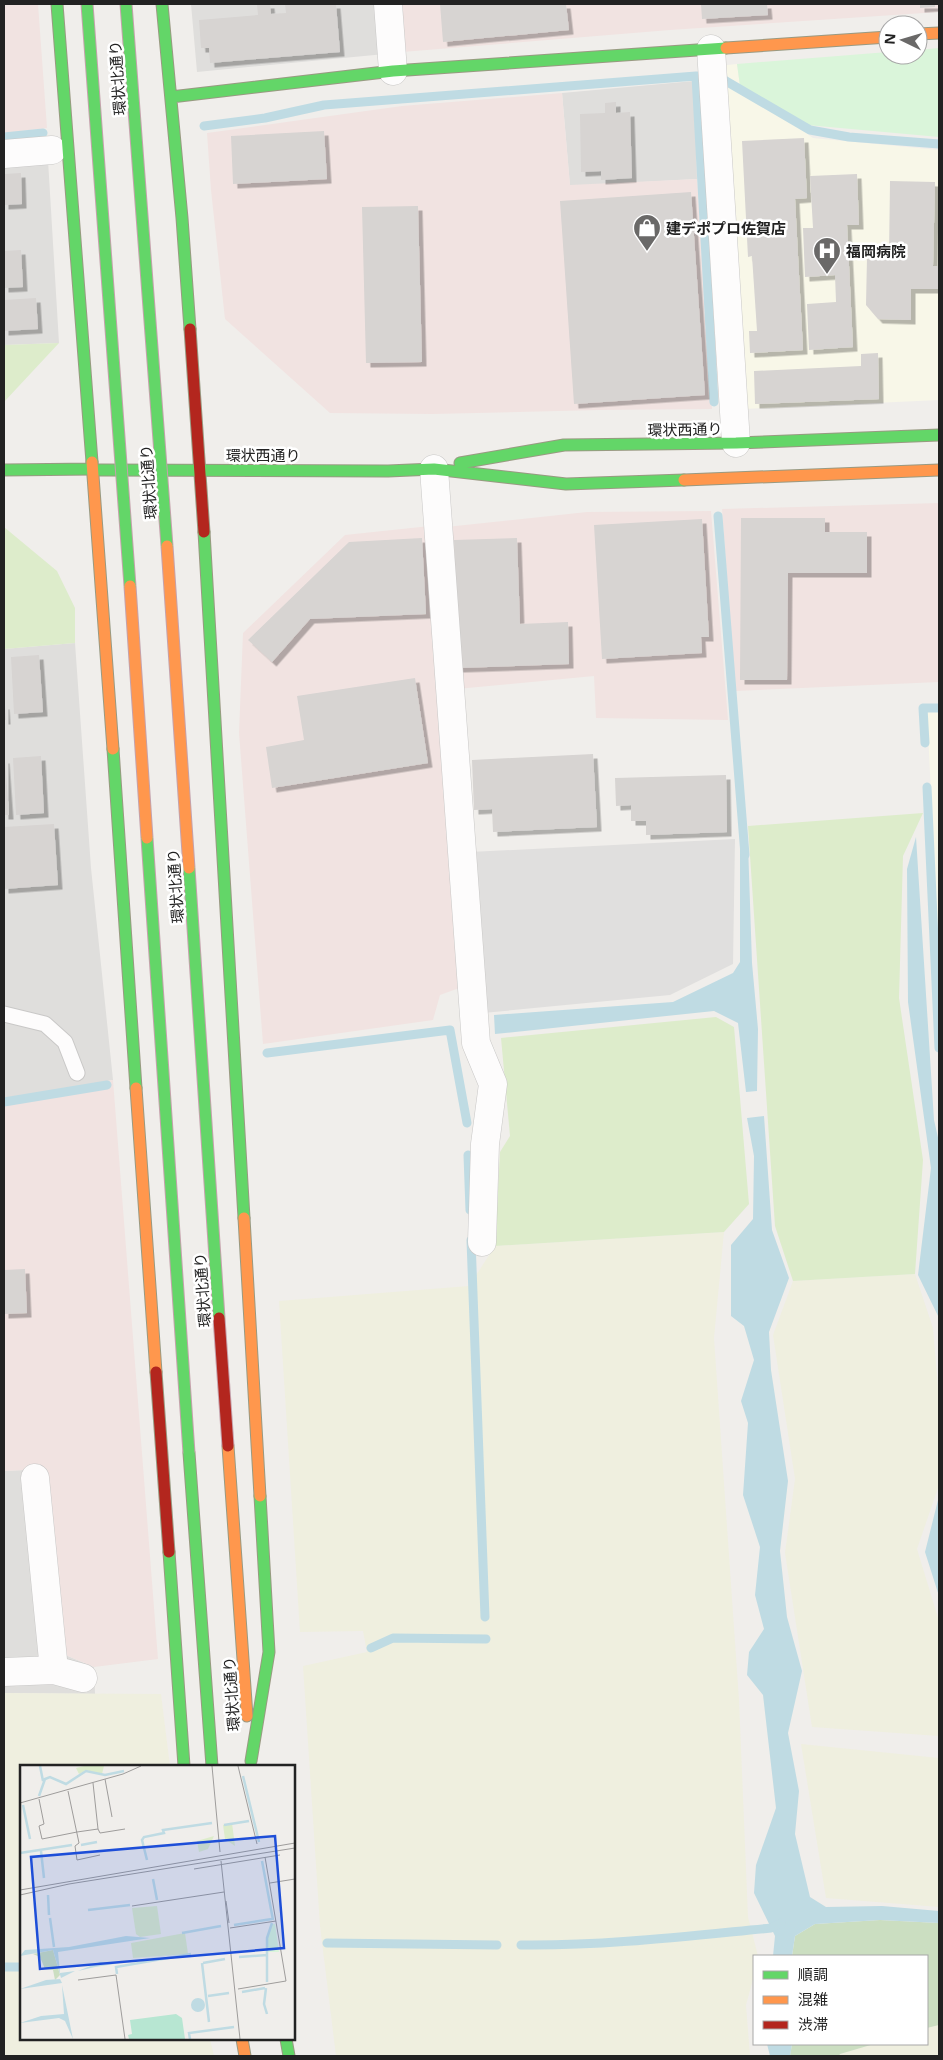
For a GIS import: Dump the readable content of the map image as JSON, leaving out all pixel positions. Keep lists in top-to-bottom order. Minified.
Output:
{"streets":{"main road":["環状北通り","環状西通り"]},"places":{"shop":["建デポプロ佐賀店"],"hospital":["福岡病院"]},"legend":["順調","混雑","渋滞"],"north":"left"}
